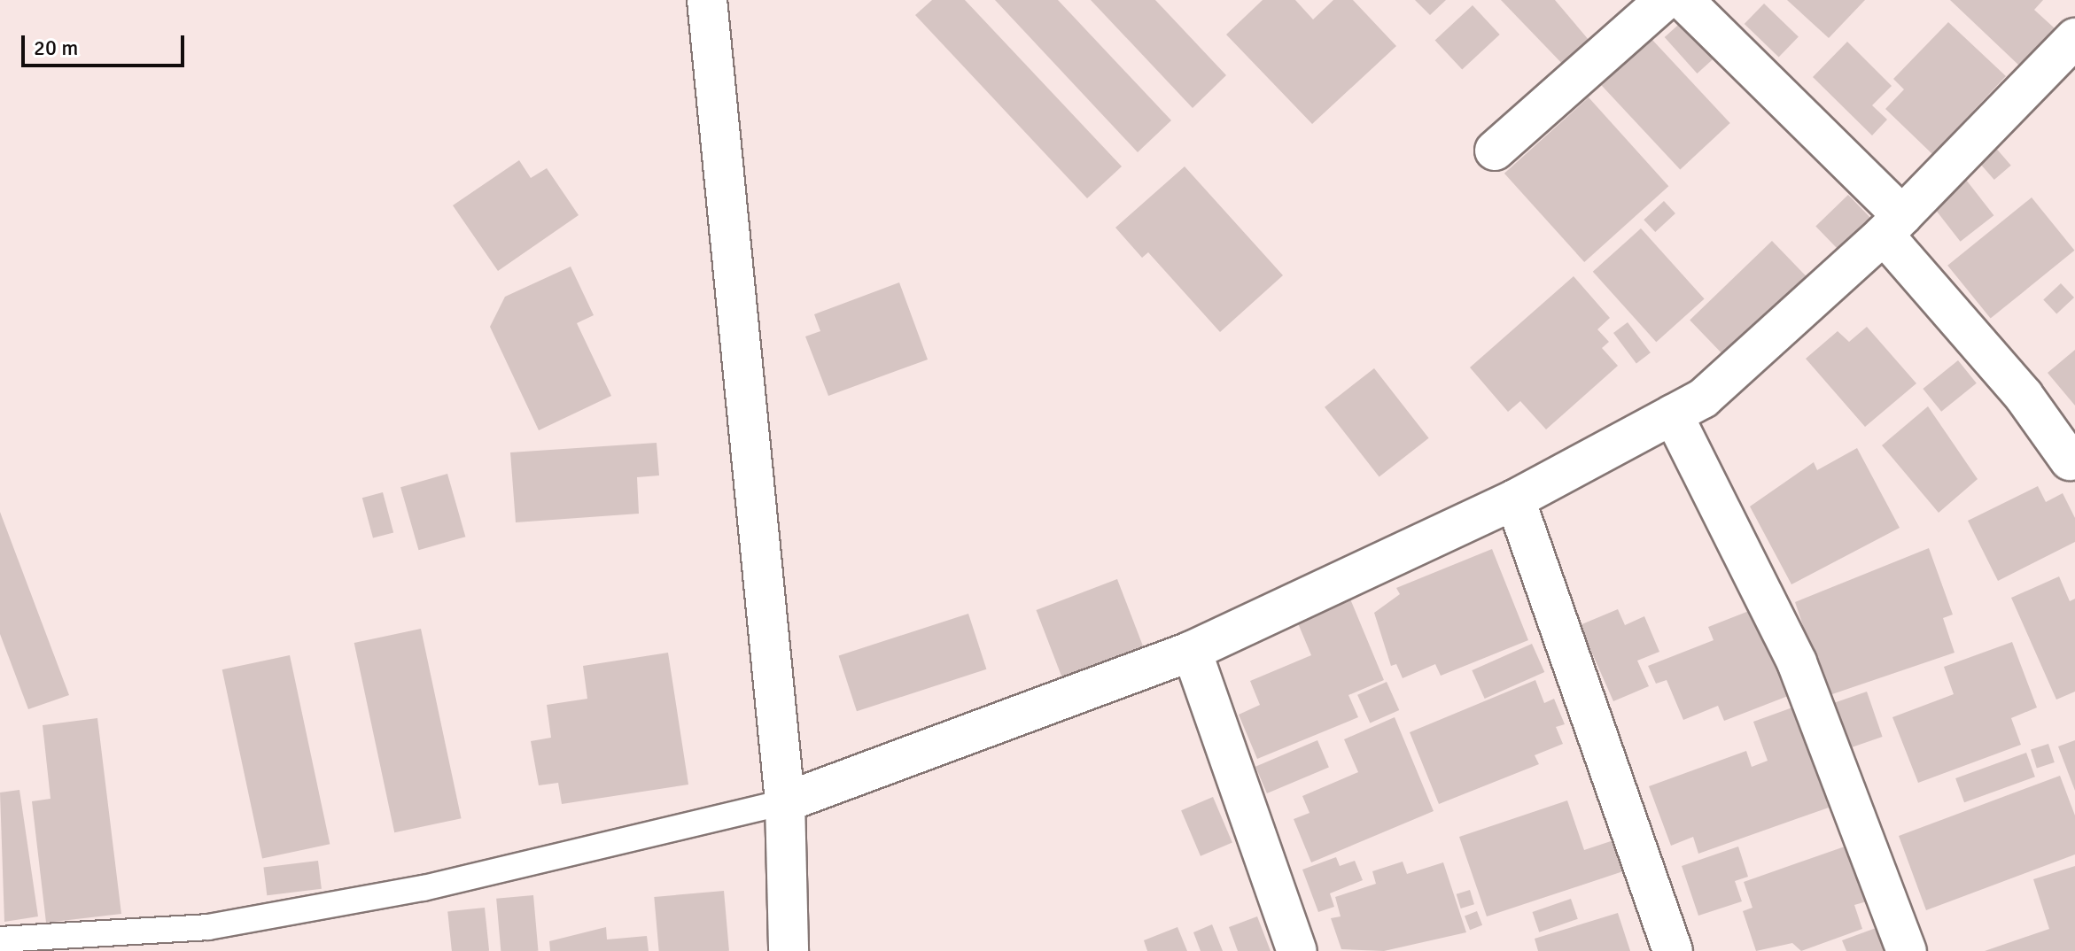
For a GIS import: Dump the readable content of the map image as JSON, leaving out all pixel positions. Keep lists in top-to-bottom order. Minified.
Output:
{"scale_bar":"20 m"}
